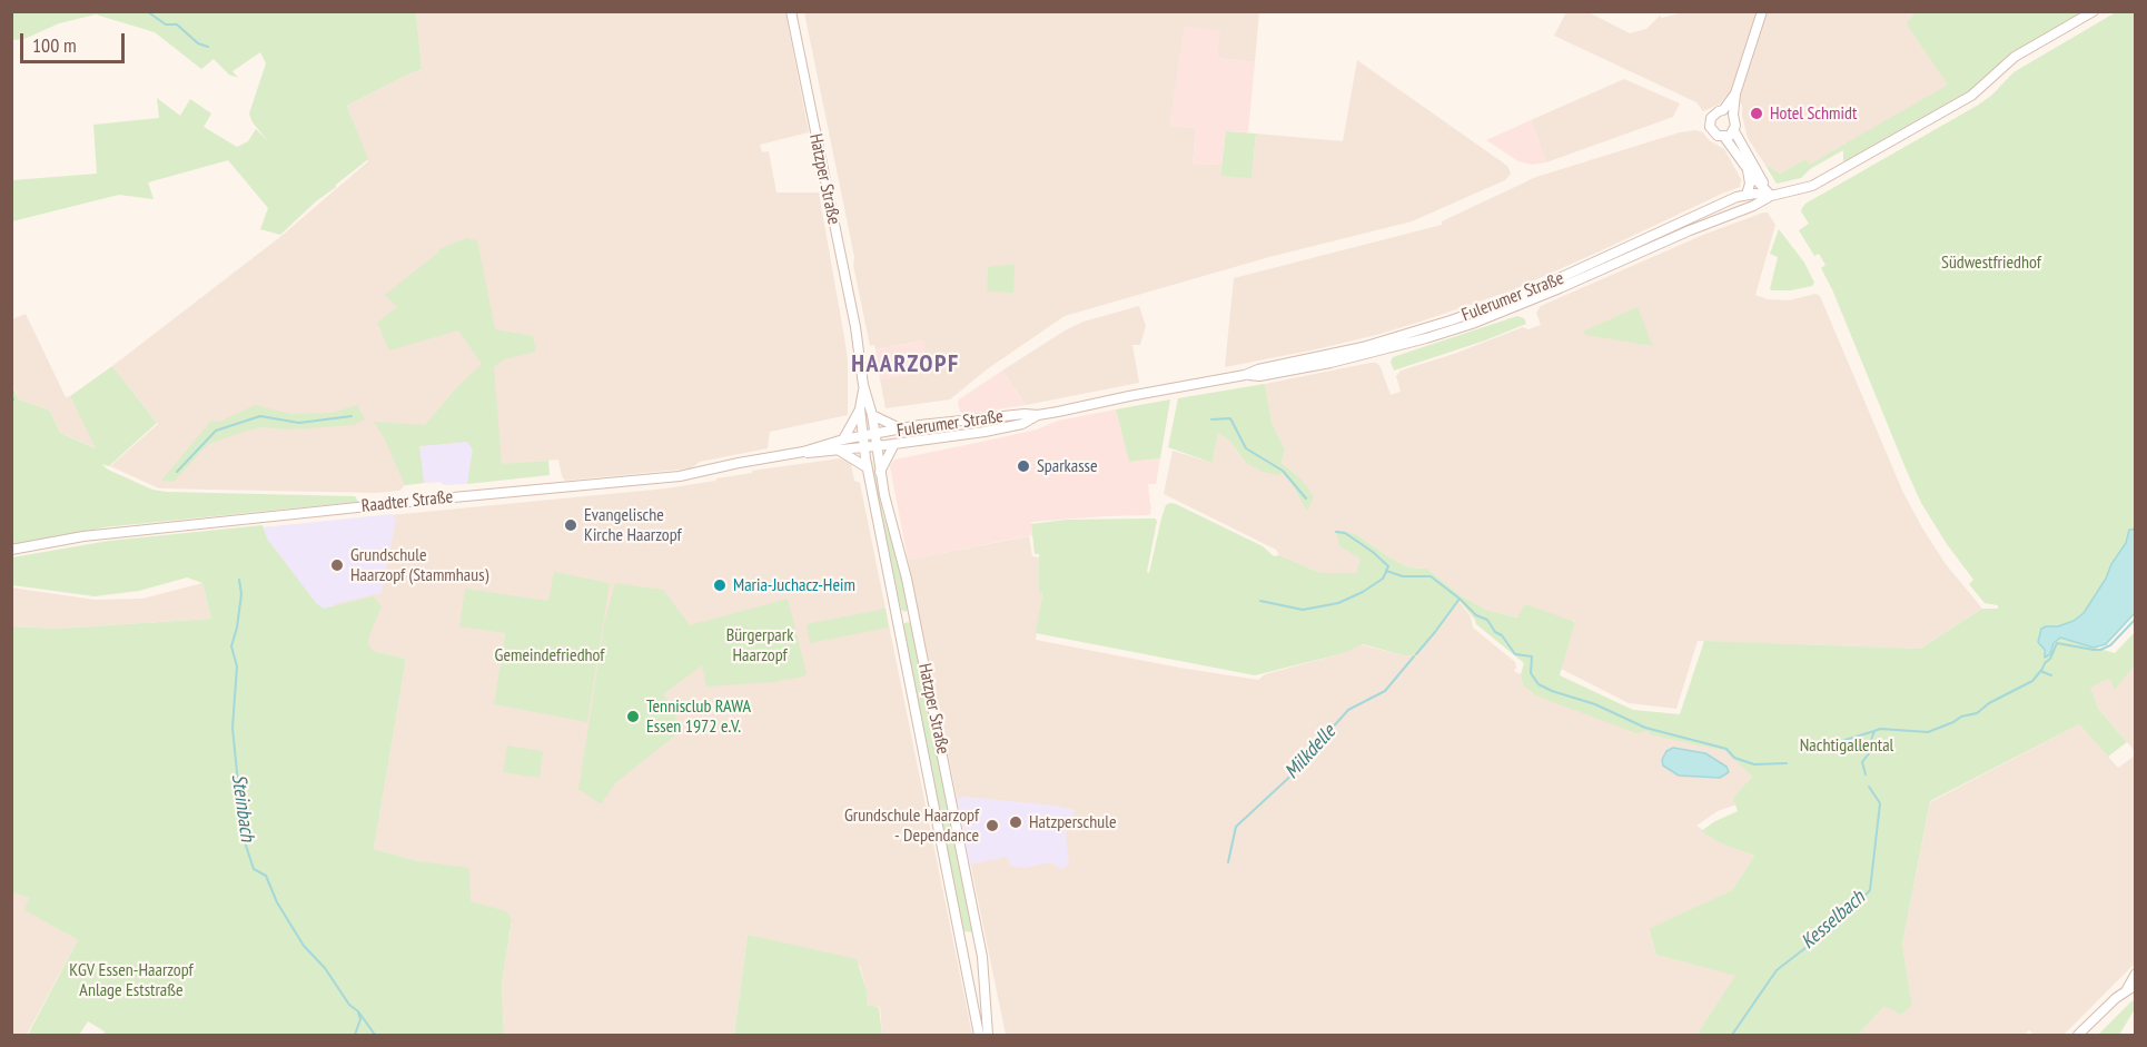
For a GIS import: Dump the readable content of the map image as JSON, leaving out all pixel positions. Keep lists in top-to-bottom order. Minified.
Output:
{"streets":{"main road":["Hatzper Straße","Fulerumer Straße","Raadter Straße"]},"crossings":[["Hatzper Straße","Fulerumer Straße"],["Hatzper Straße","Raadter Straße"],["Fulerumer Straße","Raadter Straße"]],"districts":["HAARZOPF"],"water":["Milkdelle","Steinbach","Kesselbach"],"parks":["Südwestfriedhof","Bürgerpark Haarzopf","Gemeindefriedhof","Nachtigallental","KGV Essen-Haarzopf Anlage Eststraße"],"places":["Hotel Schmidt","Sparkasse","Evangelische Kirche Haarzopf","Grundschule Haarzopf (Stammhaus)","Maria-Juchacz-Heim","Tennisclub RAWA Essen 1972 e.V.","Hatzperschule","Grundschule Haarzopf - Dependance"],"scale_bar":"100 m"}
